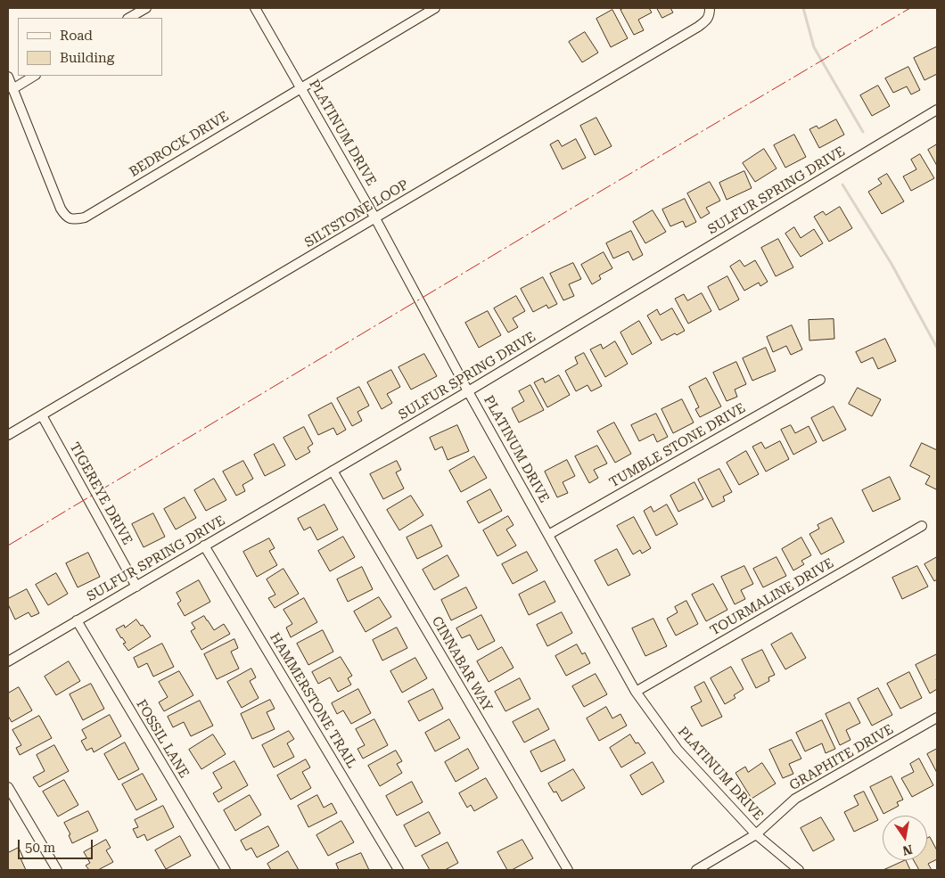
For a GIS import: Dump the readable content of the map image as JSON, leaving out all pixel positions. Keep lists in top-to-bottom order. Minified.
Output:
{"streets":{"street":["PLATINUM DRIVE","BEDROCK DRIVE","SULFUR SPRING DRIVE","SILTSTONE LOOP","TUMBLE STONE DRIVE","TIGEREYE DRIVE","TOURMALINE DRIVE","CINNABAR WAY","HAMMERSTONE TRAIL","FOSSIL LANE","GRAPHITE DRIVE"]},"crossings":[["PLATINUM DRIVE","BEDROCK DRIVE"],["PLATINUM DRIVE","SULFUR SPRING DRIVE"],["PLATINUM DRIVE","SILTSTONE LOOP"],["PLATINUM DRIVE","TUMBLE STONE DRIVE"],["PLATINUM DRIVE","TOURMALINE DRIVE"],["PLATINUM DRIVE","GRAPHITE DRIVE"],["SULFUR SPRING DRIVE","TIGEREYE DRIVE"],["SULFUR SPRING DRIVE","CINNABAR WAY"],["SULFUR SPRING DRIVE","HAMMERSTONE TRAIL"],["SULFUR SPRING DRIVE","FOSSIL LANE"],["SILTSTONE LOOP","TIGEREYE DRIVE"]],"legend":["Road","Building"],"scale_bar":"50 m","north":"bottom"}
